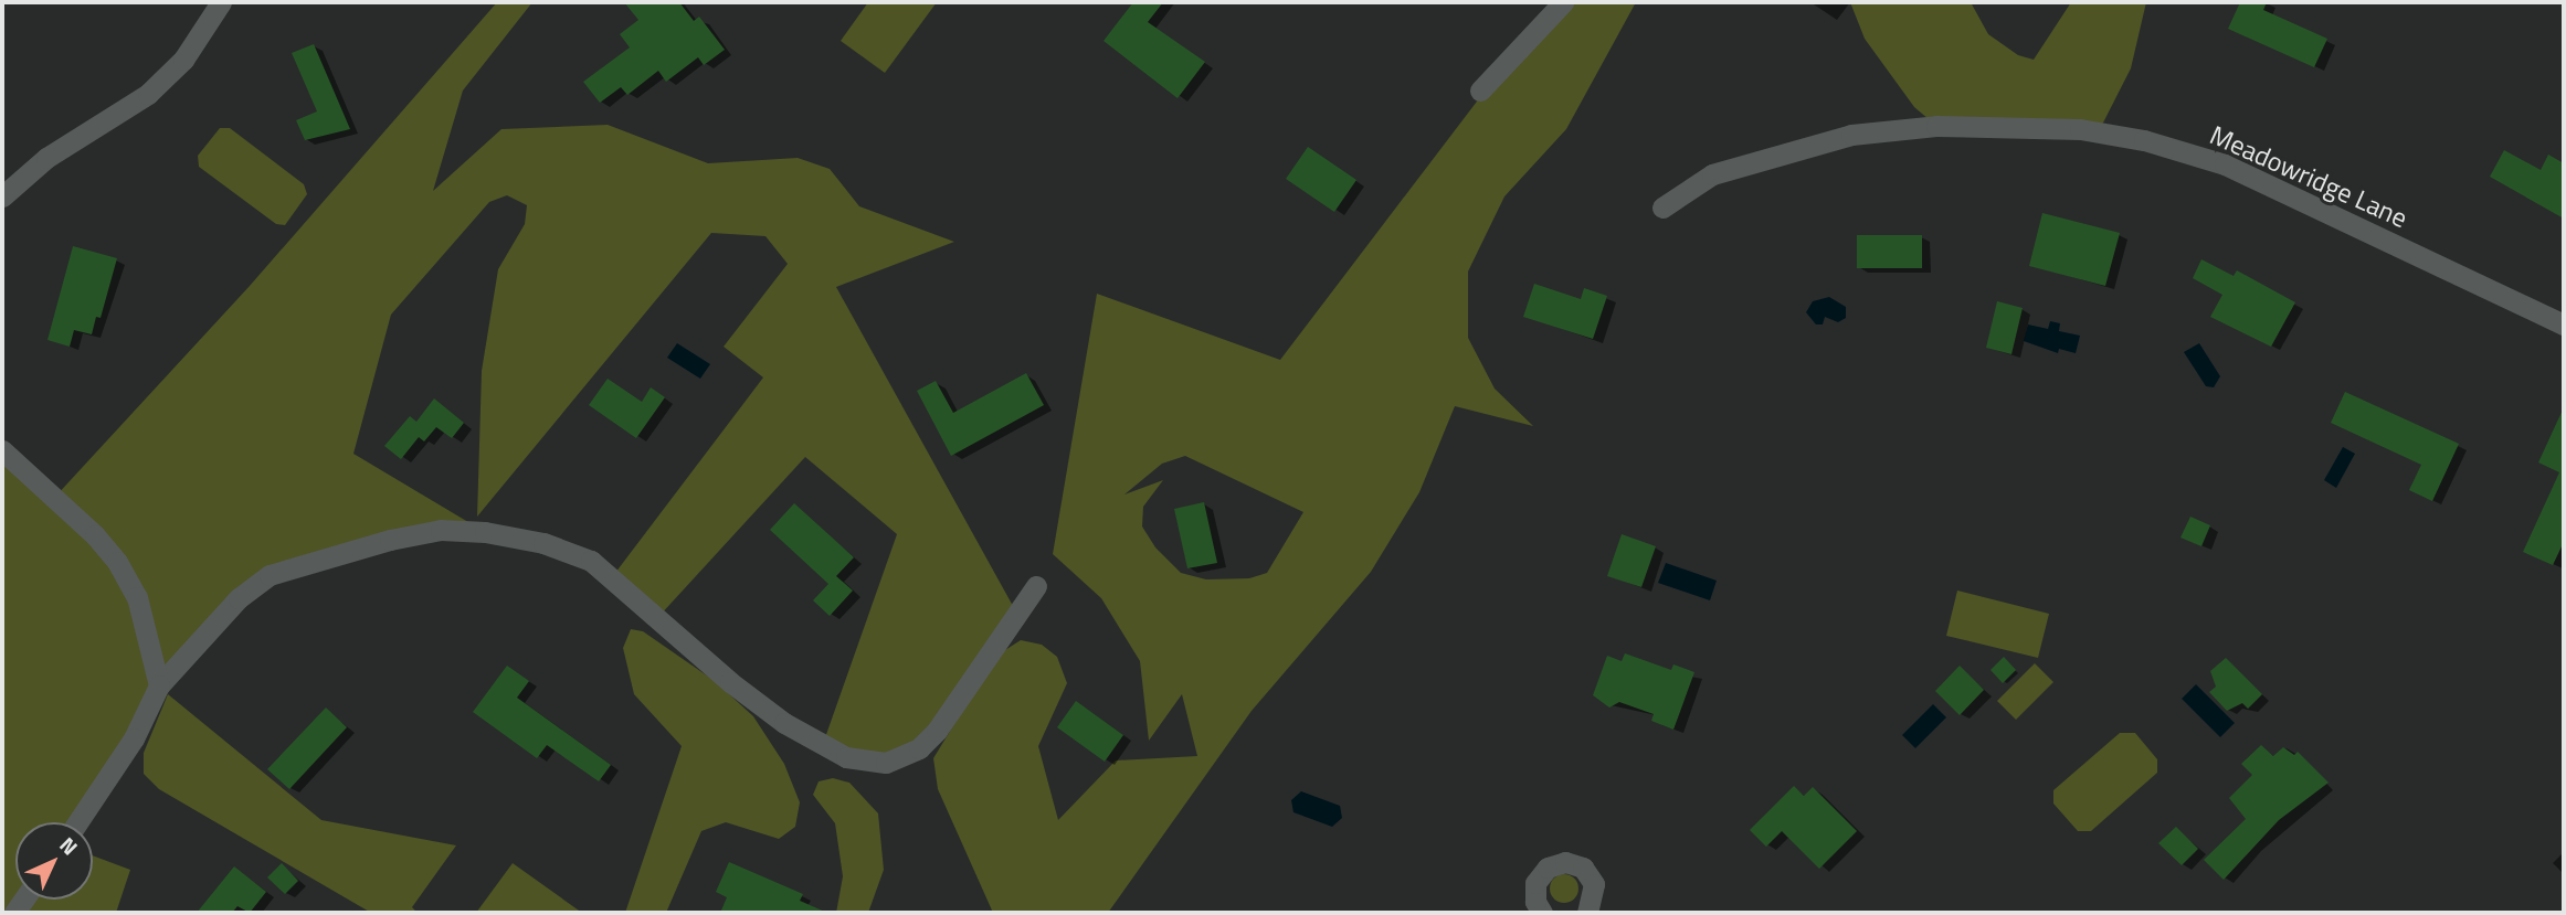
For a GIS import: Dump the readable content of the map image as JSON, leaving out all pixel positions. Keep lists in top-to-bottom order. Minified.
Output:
{"streets":{"street":["Meadowridge Lane"]},"north":"top right"}
